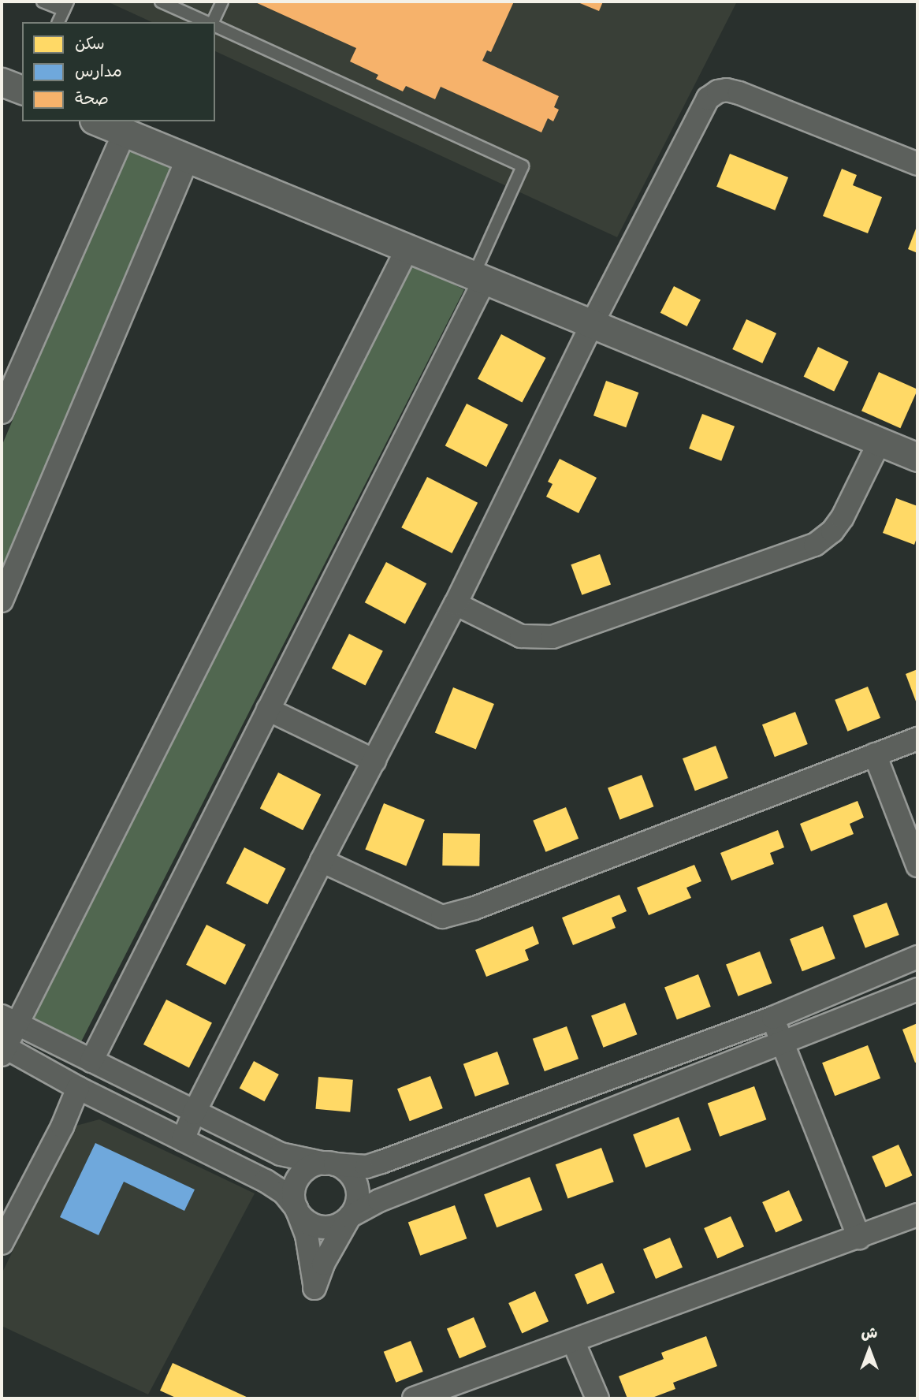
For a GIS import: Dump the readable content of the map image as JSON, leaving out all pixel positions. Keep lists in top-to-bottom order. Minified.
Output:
{"legend":["سكن","مدارس","صحة"],"north":"top"}
